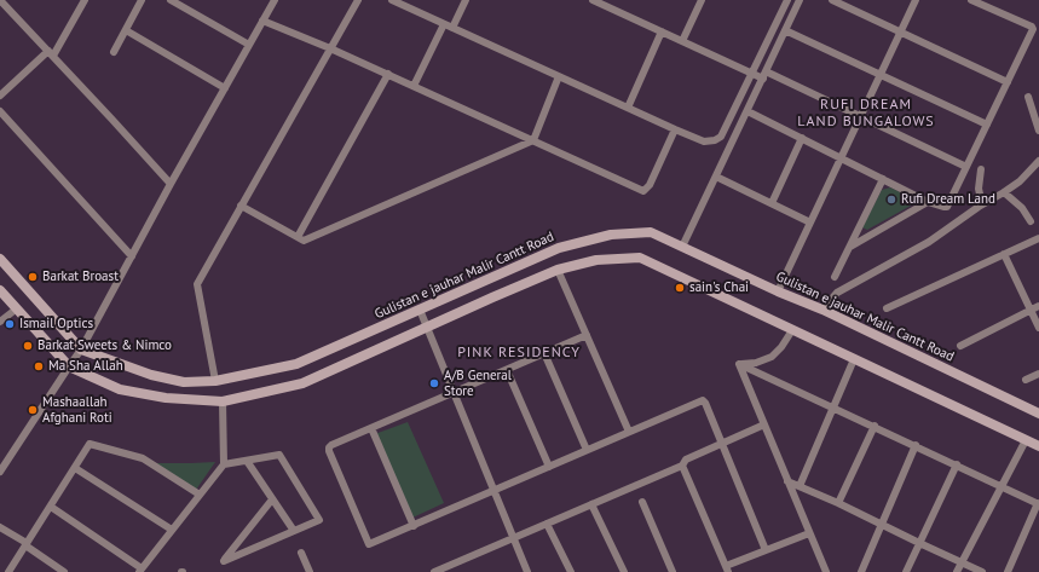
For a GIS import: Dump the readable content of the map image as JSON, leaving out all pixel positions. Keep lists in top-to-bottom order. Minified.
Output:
{"streets":{"main road":["Gulistan e jauhar Malir Cantt Road"]},"districts":["RUFI DREAM LAND BUNGALOWS","PINK RESIDENCY"],"places":["Rufi Dream Land","Barkat Broast","sain's Chai","Ismail Optics","Barkat Sweets & Nimco","Ma Sha Allah","A/B General Store","Mashaallah Afghani Roti"]}
